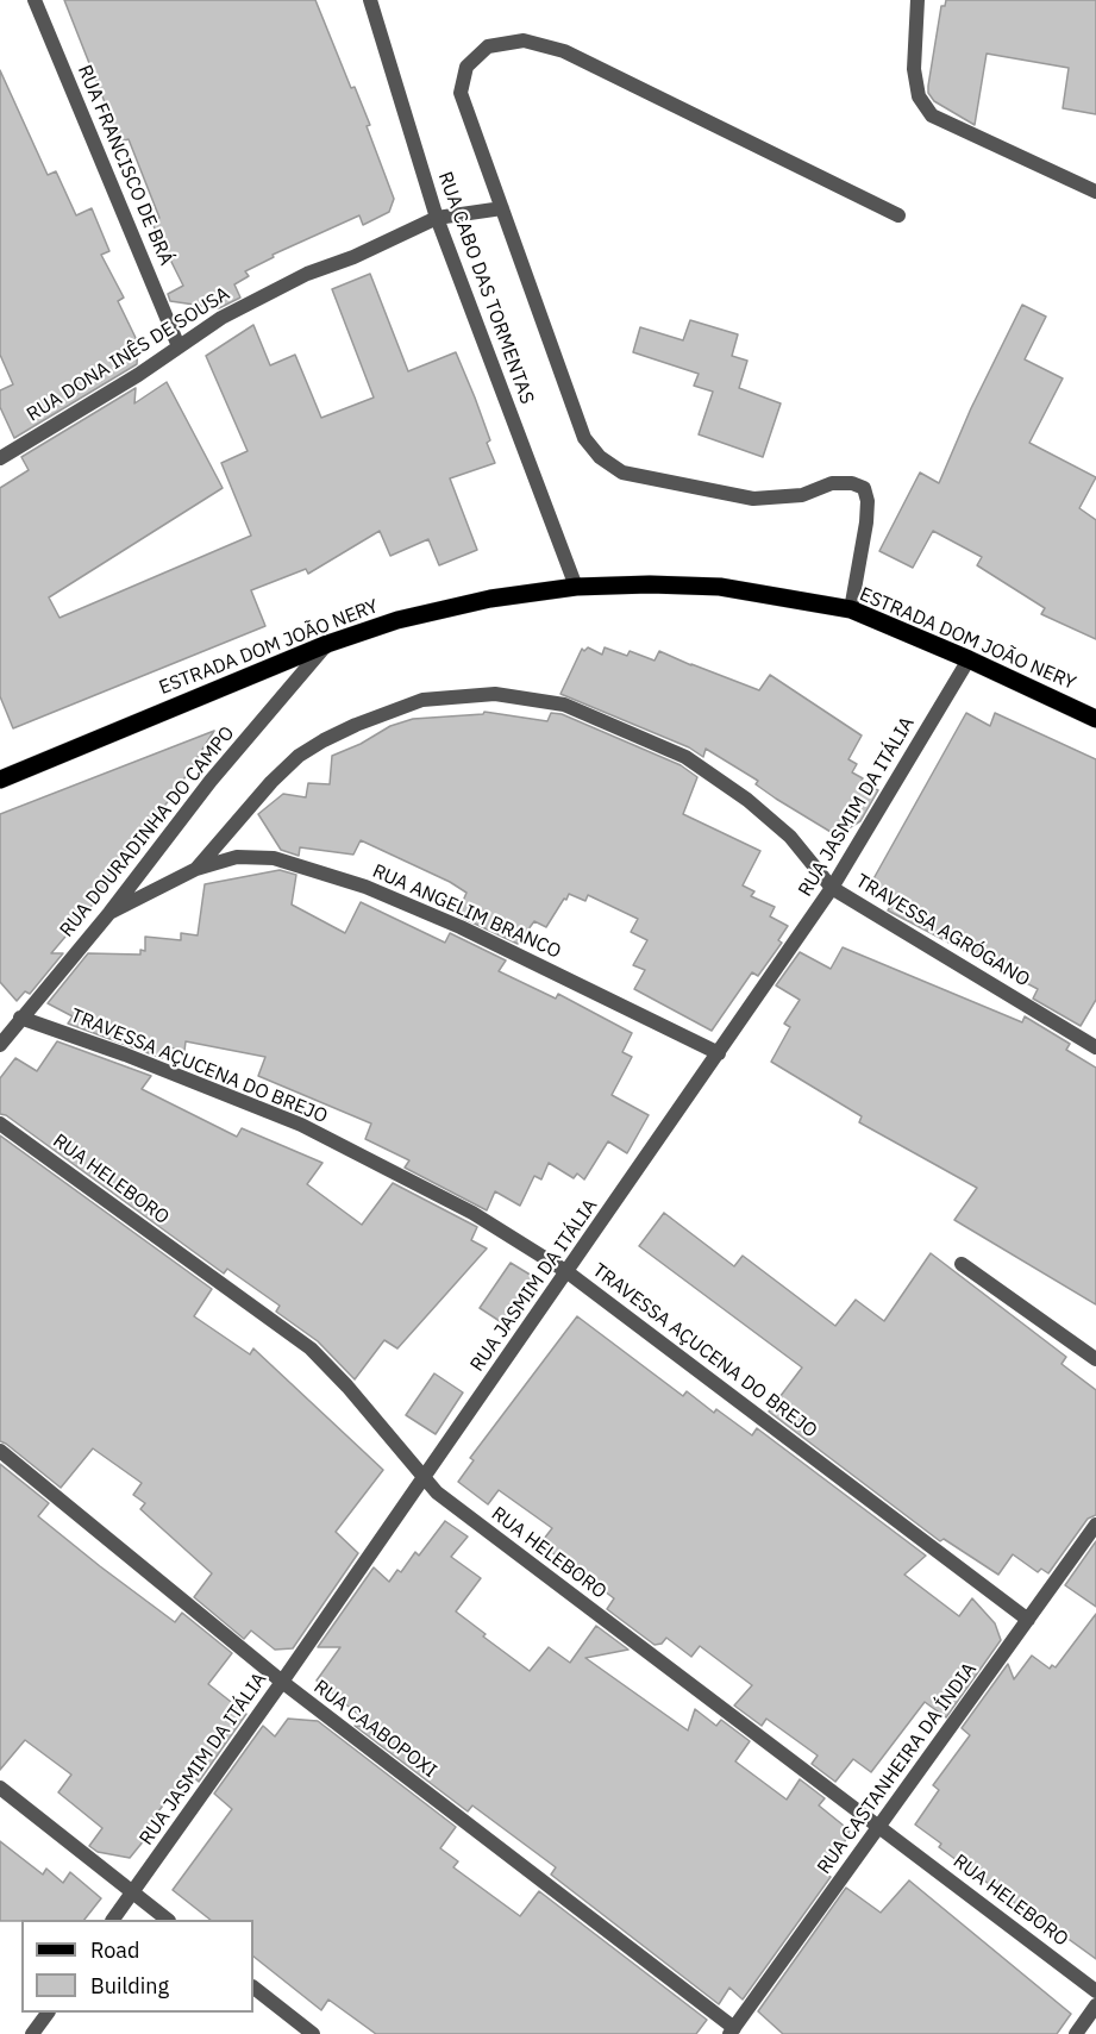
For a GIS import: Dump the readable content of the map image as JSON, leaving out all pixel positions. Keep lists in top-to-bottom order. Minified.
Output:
{"streets":{"main road":["ESTRADA DOM JOÃO NERY"],"street":["RUA FRANCISCO DE BRÁ","RUA CABO DAS TORMENTAS","RUA DONA INÊS DE SOUSA","RUA JASMIM DA ITÁLIA","RUA DOURADINHA DO CAMPO","RUA ANGELIM BRANCO","TRAVESSA AGRÓGANO","TRAVESSA AÇUCENA DO BREJO","RUA HELEBORO","RUA CAABOPOXI","RUA CASTANHEIRA DA ÍNDIA"]},"crossings":[["RUA FRANCISCO DE BRÁ","RUA DONA INÊS DE SOUSA"],["RUA CABO DAS TORMENTAS","RUA DONA INÊS DE SOUSA"],["RUA CABO DAS TORMENTAS","ESTRADA DOM JOÃO NERY"],["ESTRADA DOM JOÃO NERY","RUA JASMIM DA ITÁLIA"],["ESTRADA DOM JOÃO NERY","RUA DOURADINHA DO CAMPO"],["RUA JASMIM DA ITÁLIA","RUA ANGELIM BRANCO"],["RUA JASMIM DA ITÁLIA","TRAVESSA AGRÓGANO"],["RUA JASMIM DA ITÁLIA","TRAVESSA AÇUCENA DO BREJO"],["RUA JASMIM DA ITÁLIA","RUA HELEBORO"],["RUA JASMIM DA ITÁLIA","RUA CAABOPOXI"],["RUA DOURADINHA DO CAMPO","RUA ANGELIM BRANCO"],["RUA DOURADINHA DO CAMPO","TRAVESSA AÇUCENA DO BREJO"],["RUA ANGELIM BRANCO","TRAVESSA AGRÓGANO"],["TRAVESSA AÇUCENA DO BREJO","RUA CASTANHEIRA DA ÍNDIA"],["RUA HELEBORO","RUA CASTANHEIRA DA ÍNDIA"],["RUA CAABOPOXI","RUA CASTANHEIRA DA ÍNDIA"]],"legend":["Road","Building"]}
